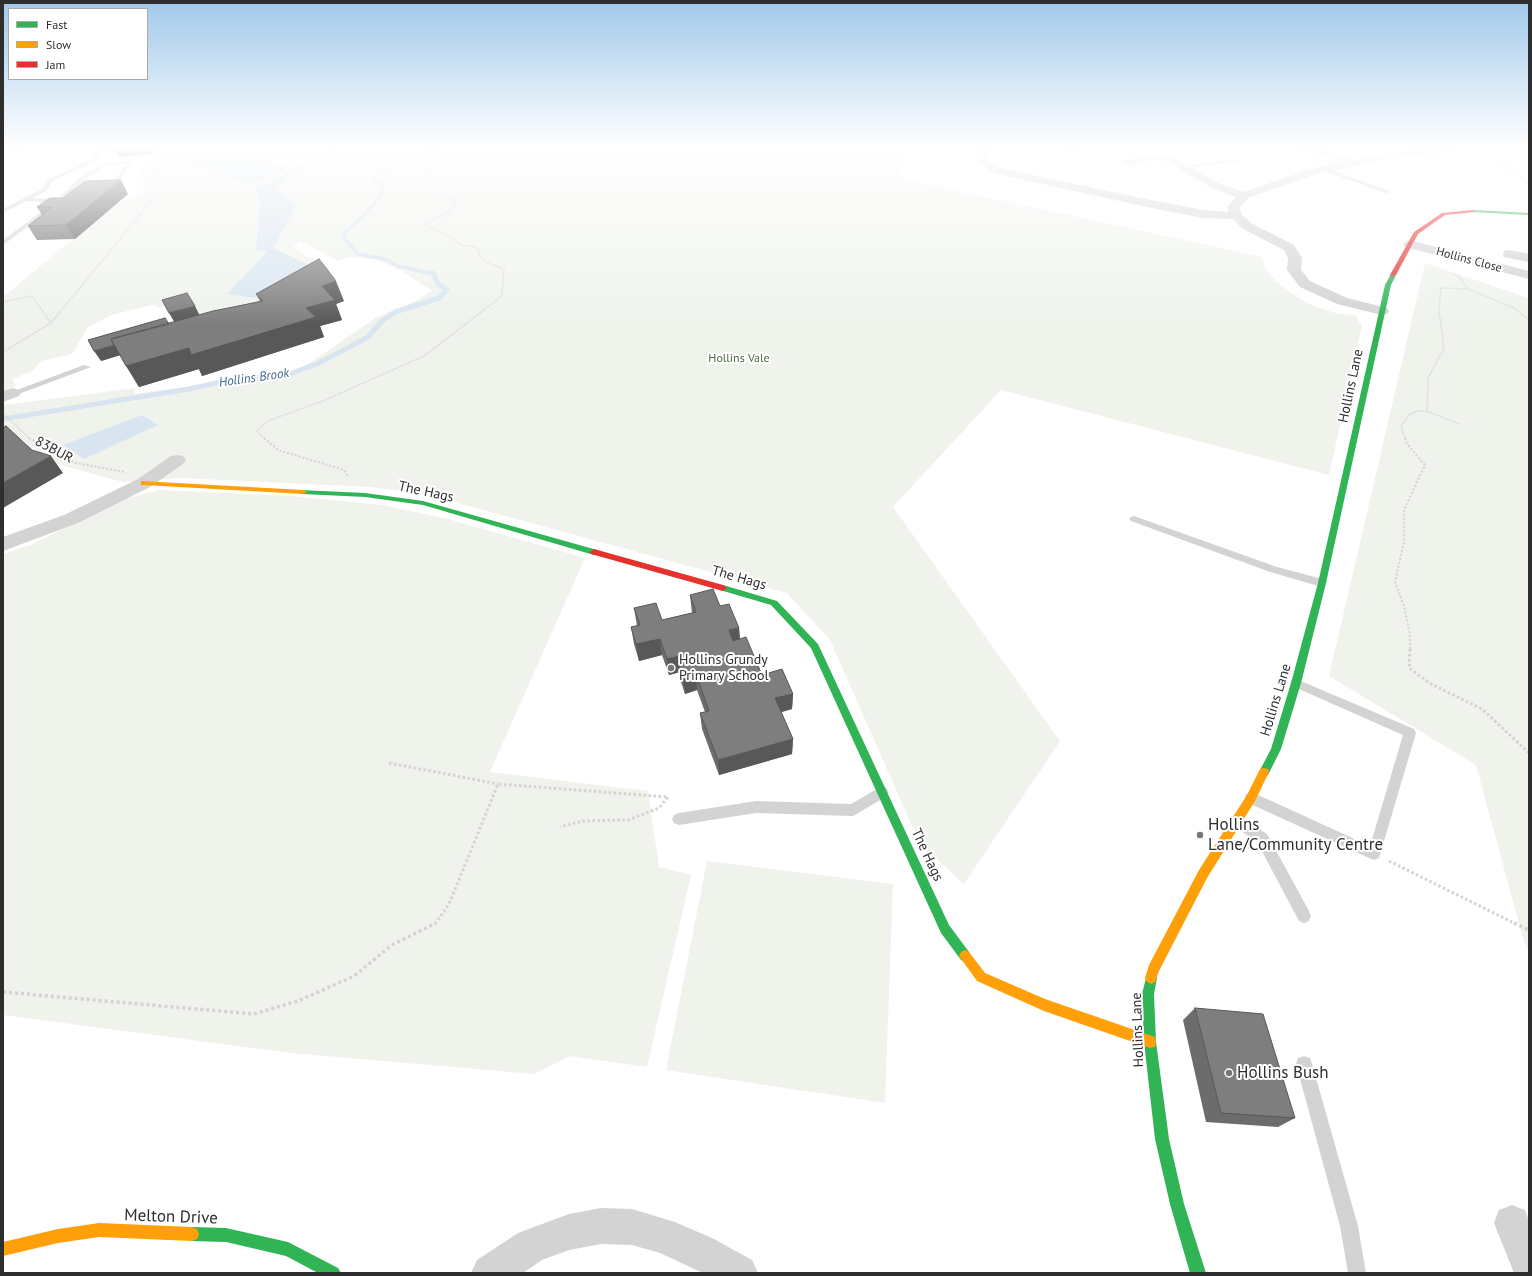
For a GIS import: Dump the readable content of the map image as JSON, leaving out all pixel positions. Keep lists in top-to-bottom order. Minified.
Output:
{"streets":{"street":["Hollins Close","Hollins Lane","The Hags","Melton Drive"],"path":["83BUR"]},"crossings":[["Hollins Close","Hollins Lane"],["Hollins Lane","The Hags"],["83BUR","The Hags"]],"water":["Hollins Brook"],"parks":["Hollins Vale"],"places":["Hollins Grundy Primary School","Hollins Lane/Community Centre","Hollins Bush"],"legend":["Fast","Slow","Jam"]}
